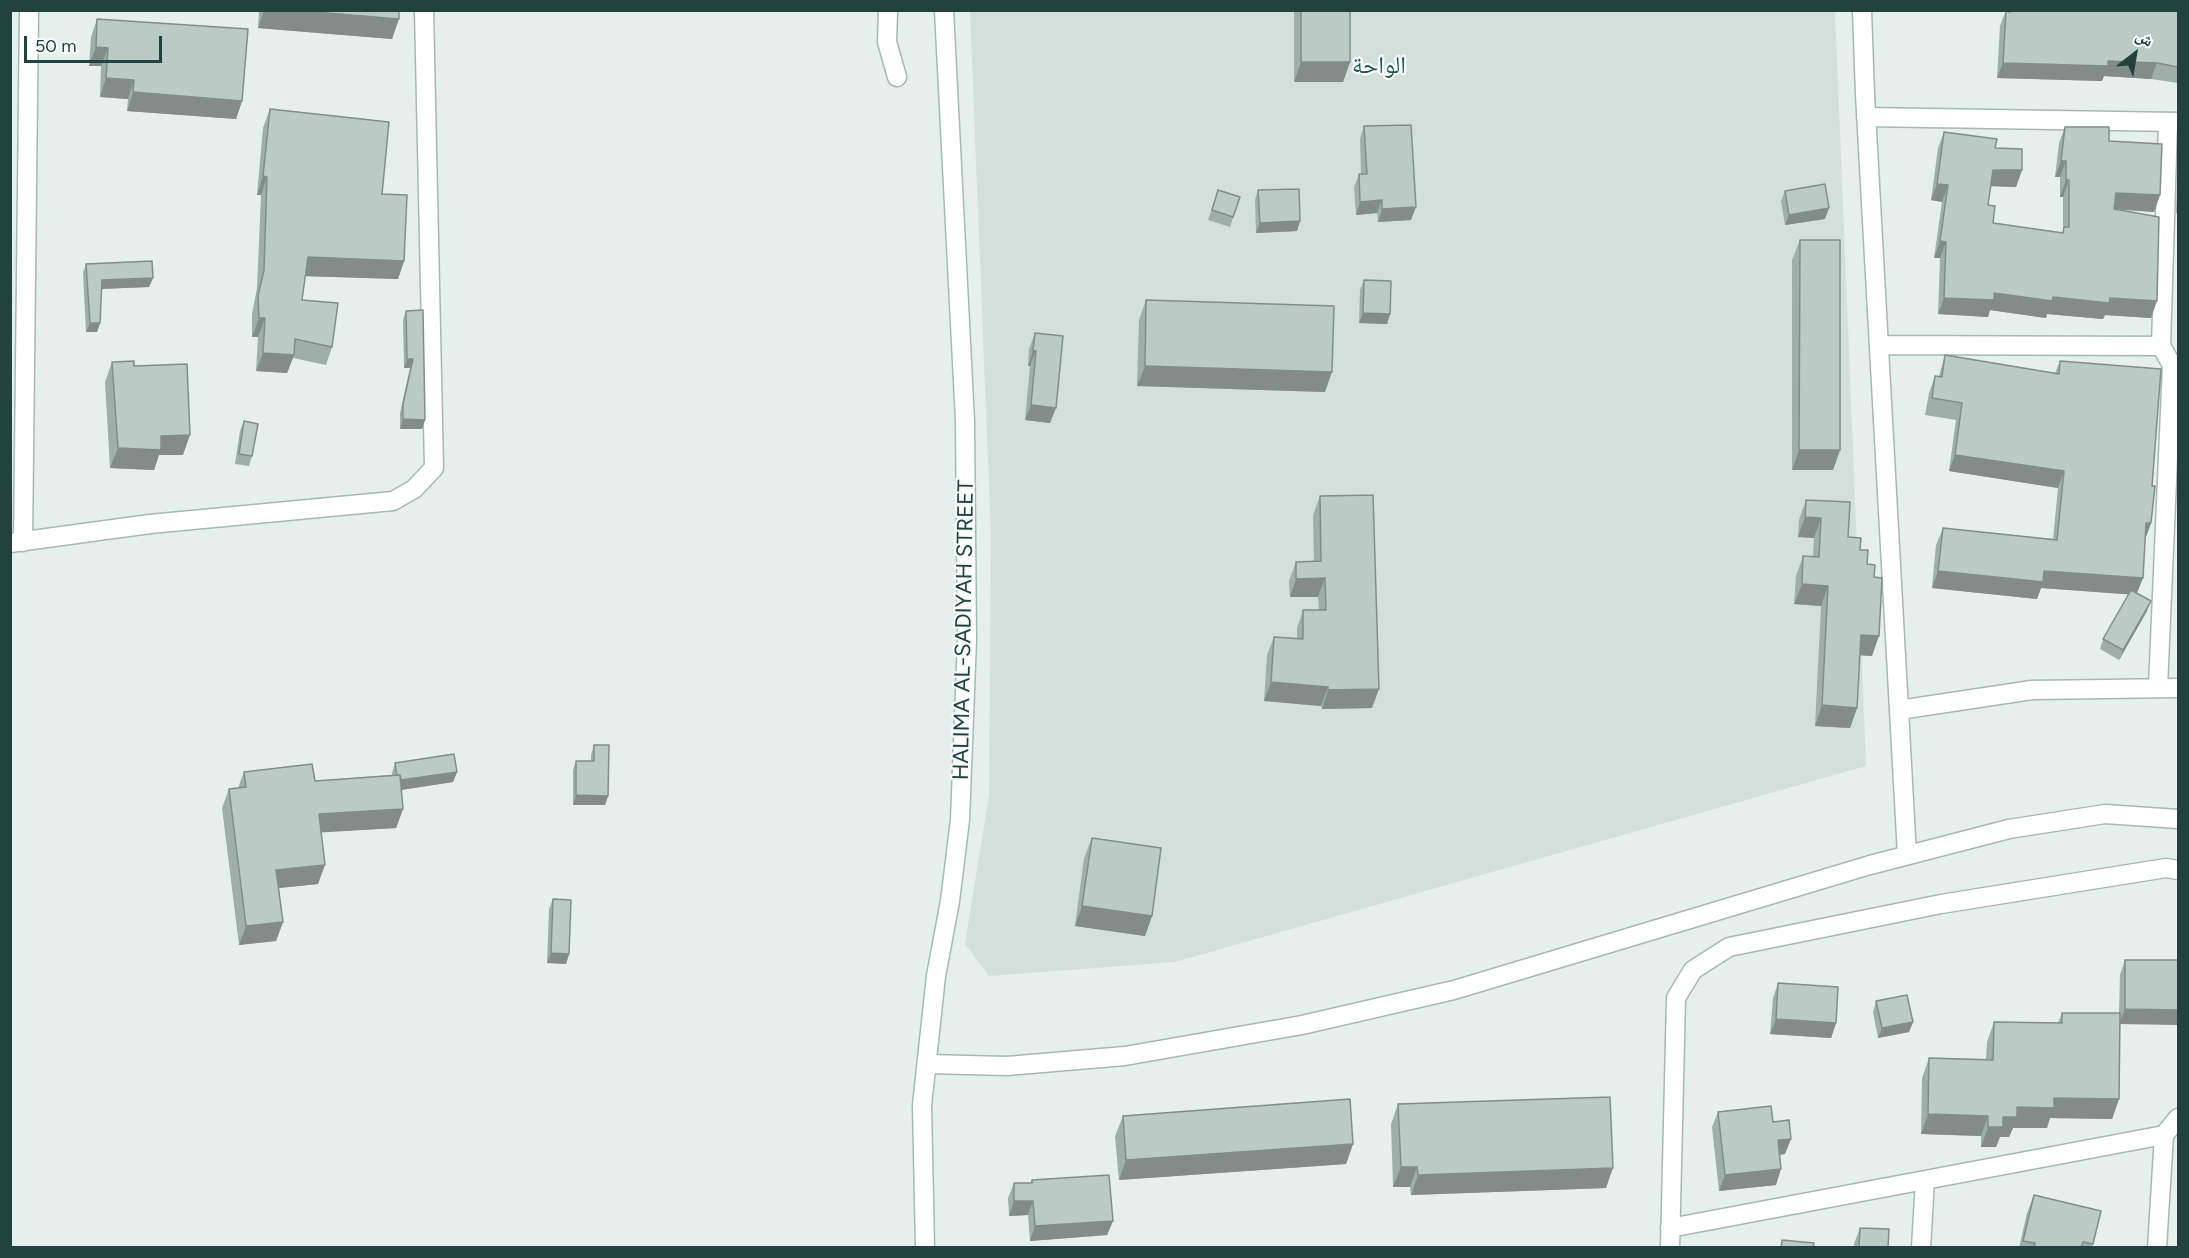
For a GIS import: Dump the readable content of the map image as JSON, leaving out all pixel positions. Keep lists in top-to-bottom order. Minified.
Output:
{"streets":{"street":["HALIMA AL-SADIYAH STREET"]},"districts":["الواحة"],"scale_bar":"50 m","north":"top right"}
